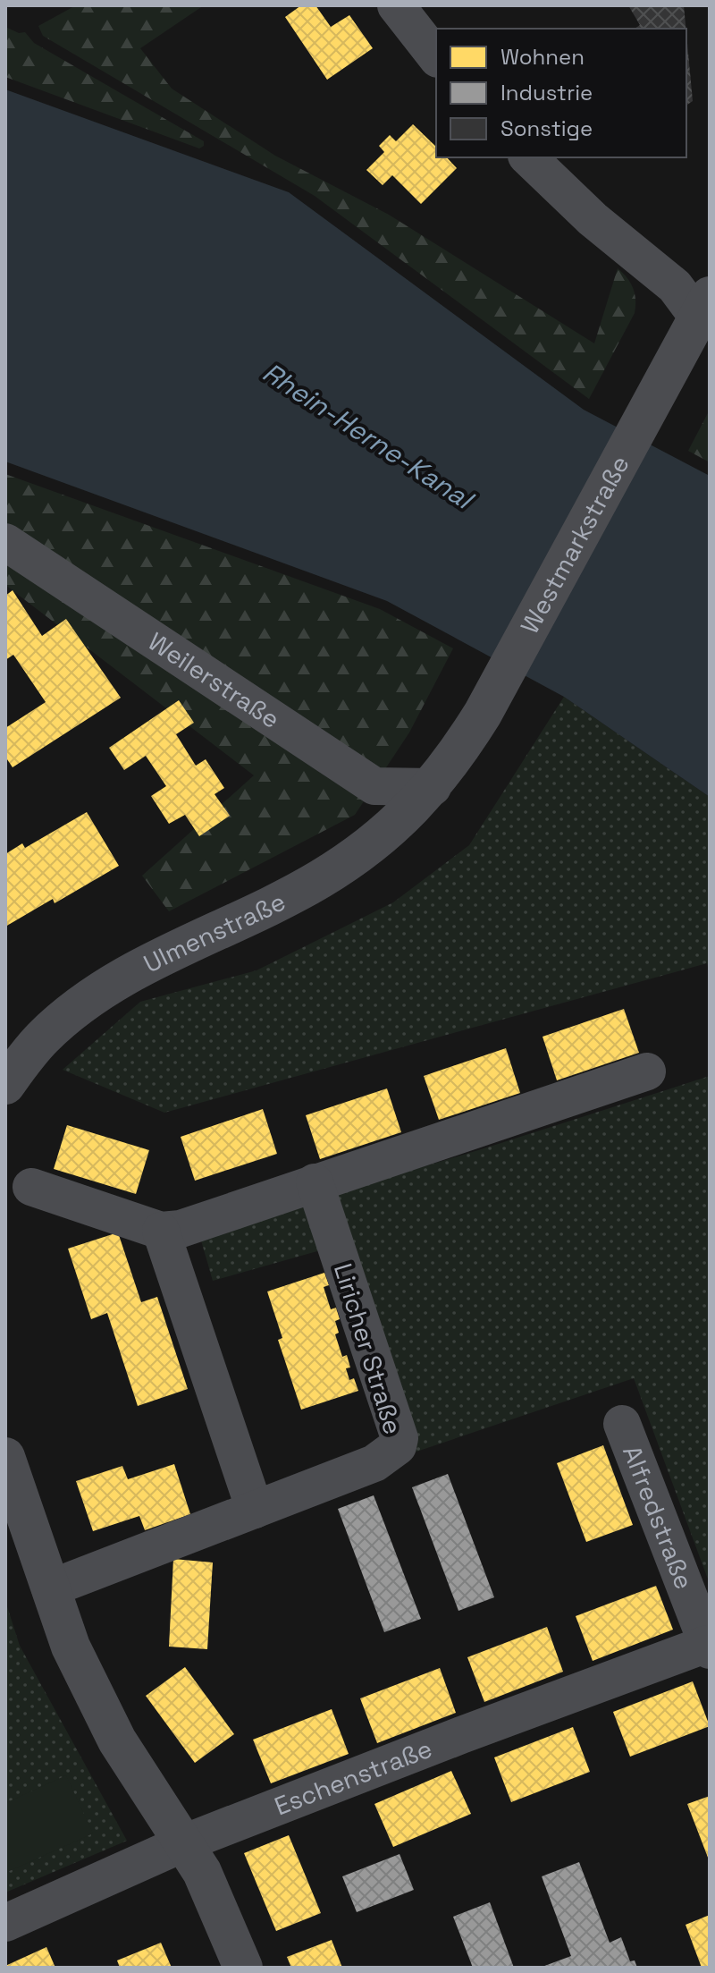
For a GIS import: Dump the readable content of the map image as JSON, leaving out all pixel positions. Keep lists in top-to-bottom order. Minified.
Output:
{"streets":{"street":["Westmarkstraße","Weilerstraße","Ulmenstraße","Liricher Straße","Alfredstraße","Eschenstraße"]},"crossings":[["Westmarkstraße","Weilerstraße"],["Westmarkstraße","Ulmenstraße"],["Weilerstraße","Ulmenstraße"],["Alfredstraße","Eschenstraße"]],"water":["Rhein-Herne-Kanal"],"legend":["Wohnen","Industrie","Sonstige"]}
